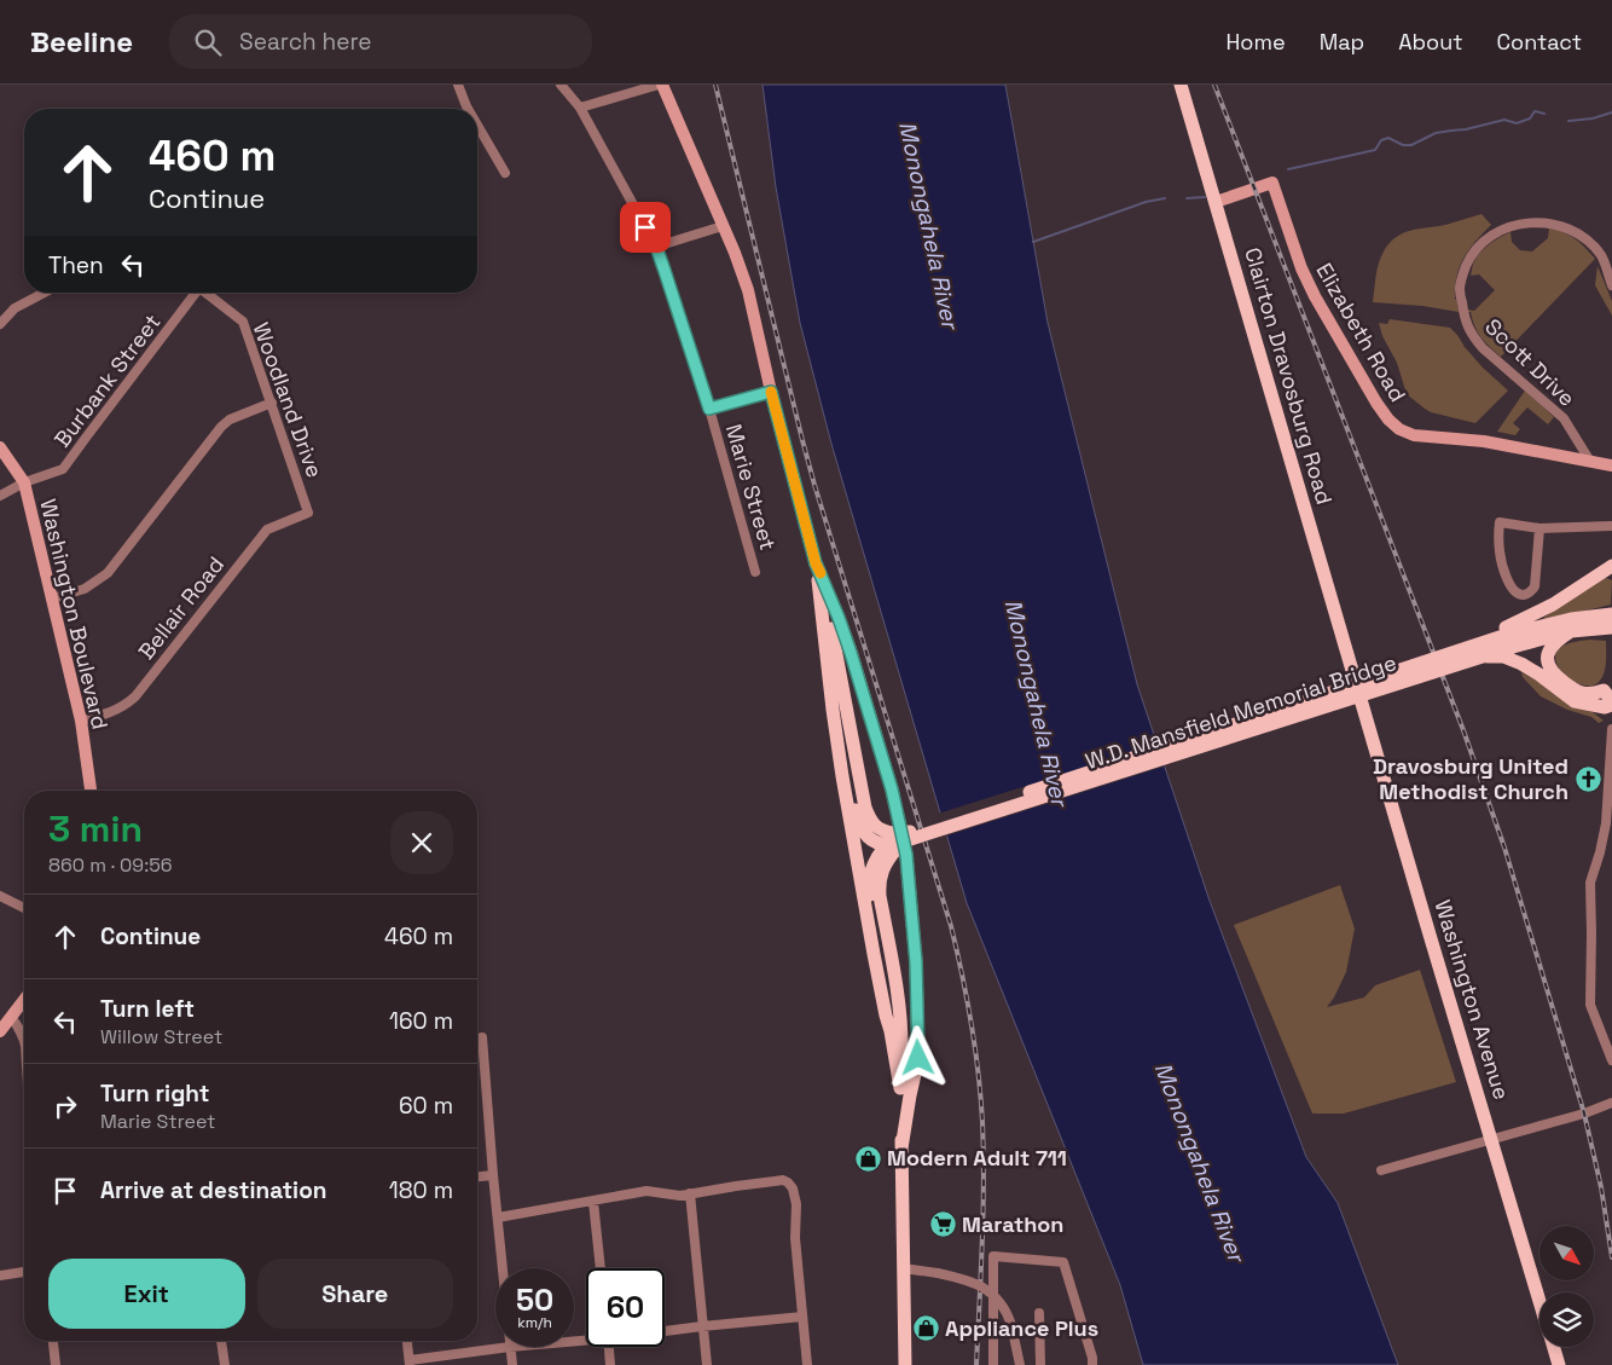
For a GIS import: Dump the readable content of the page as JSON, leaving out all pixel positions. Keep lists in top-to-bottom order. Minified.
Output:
{"streets":{"main road":["Elizabeth Road","Clairton Dravosburg Road","Washington Boulevard","W.D. Mansfield Memorial Bridge","Washington Avenue"],"street":["Scott Drive","Burbank Street","Woodland Drive","Marie Street","Bellair Road"]},"crossings":[["Elizabeth Road","Scott Drive"],["Elizabeth Road","Clairton Dravosburg Road"],["Clairton Dravosburg Road","W.D. Mansfield Memorial Bridge"],["Clairton Dravosburg Road","Washington Avenue"],["Burbank Street","Washington Boulevard"],["Woodland Drive","Bellair Road"],["Bellair Road","Washington Boulevard"],["W.D. Mansfield Memorial Bridge","Washington Avenue"]],"water":["Monongahela River"],"places":{"church":["Dravosburg United Methodist Church"],"shop":["Modern Adult 711","Appliance Plus"],"supermarket":["Marathon"]},"north":"bottom right","page":{"header":"Beeline","search":"Search here","nav":["Home","Map","About","Contact"],"turn":["460 m","Continue"],"then":"Then","heading":["3 min","860 m · 09:56"],"list":[{"name":"Continue","value":"460 m"},{"name":"Turn left","note":"Willow Street","value":"160 m"},{"name":"Turn right","note":"Marie Street","value":"60 m"},{"name":"Arrive at destination","value":"180 m"}],"buttons":["Exit","Share"],"speed":"50 km/h","limit":"60"}}
